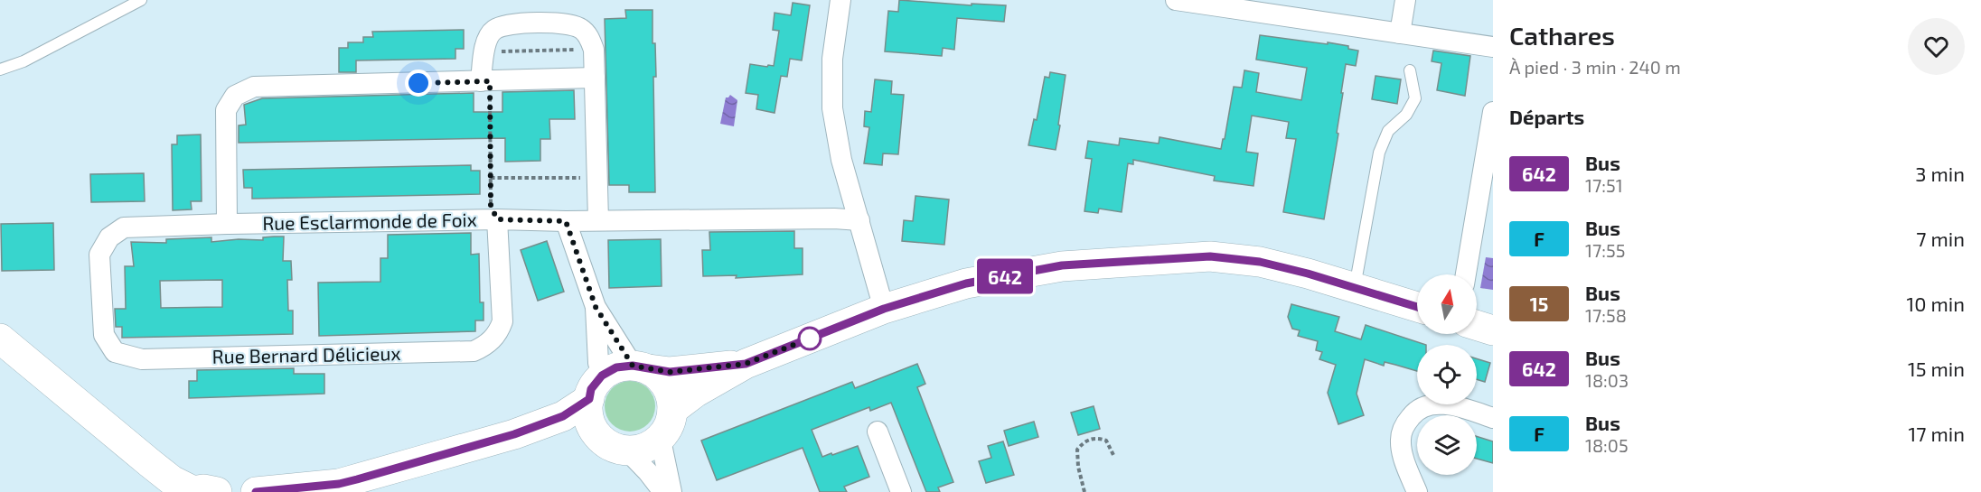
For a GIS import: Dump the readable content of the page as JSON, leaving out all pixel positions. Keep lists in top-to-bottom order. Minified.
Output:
{"streets":{"street":["Rue Esclarmonde de Foix","Rue Bernard Délicieux"]},"crossings":[["Rue Esclarmonde de Foix","Rue Bernard Délicieux"]],"lines":["bus line 642"],"north":"top","page":{"on_map":"642","heading":[["Cathares","À pied · 3 min · 240 m"],"Départs"],"list":[{"mark":"642","name":"Bus","note":"17:51","value":"3 min"},{"mark":"F","name":"Bus","note":"17:55","value":"7 min"},{"mark":"15","name":"Bus","note":"17:58","value":"10 min"},{"mark":"642","name":"Bus","note":"18:03","value":"15 min"},{"mark":"F","name":"Bus","note":"18:05","value":"17 min"}]}}
